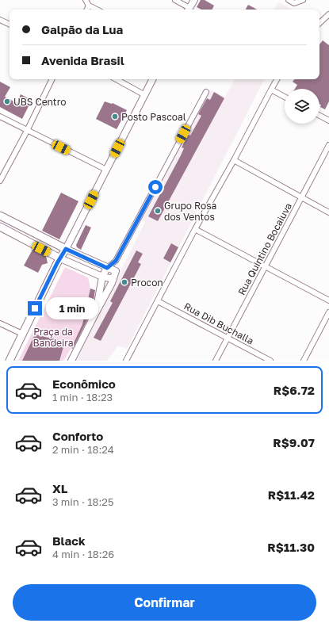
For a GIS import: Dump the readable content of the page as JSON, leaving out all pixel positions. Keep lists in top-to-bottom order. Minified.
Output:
{"streets":{"street":["Rua Quintino Bocaiuva","Rua Dib Buchalla"]},"crossings":[["Rua Quintino Bocaiuva","Rua Dib Buchalla"]],"parks":["Praça da Bandeira"],"places":["UBS Centro","Posto Pascoal","Grupo Rosa dos Ventos","Procon"],"page":{"banner":["Galpão da Lua","Avenida Brasil"],"bubble":"1 min","list":[{"name":"Econômico","note":"1 min · 18:23","value":"R$6.72"},{"name":"Conforto","note":"2 min · 18:24","value":"R$9.07"},{"name":"XL","note":"3 min · 18:25","value":"R$11.42"},{"name":"Black","note":"4 min · 18:26","value":"R$11.30"}],"buttons":"Confirmar"}}
